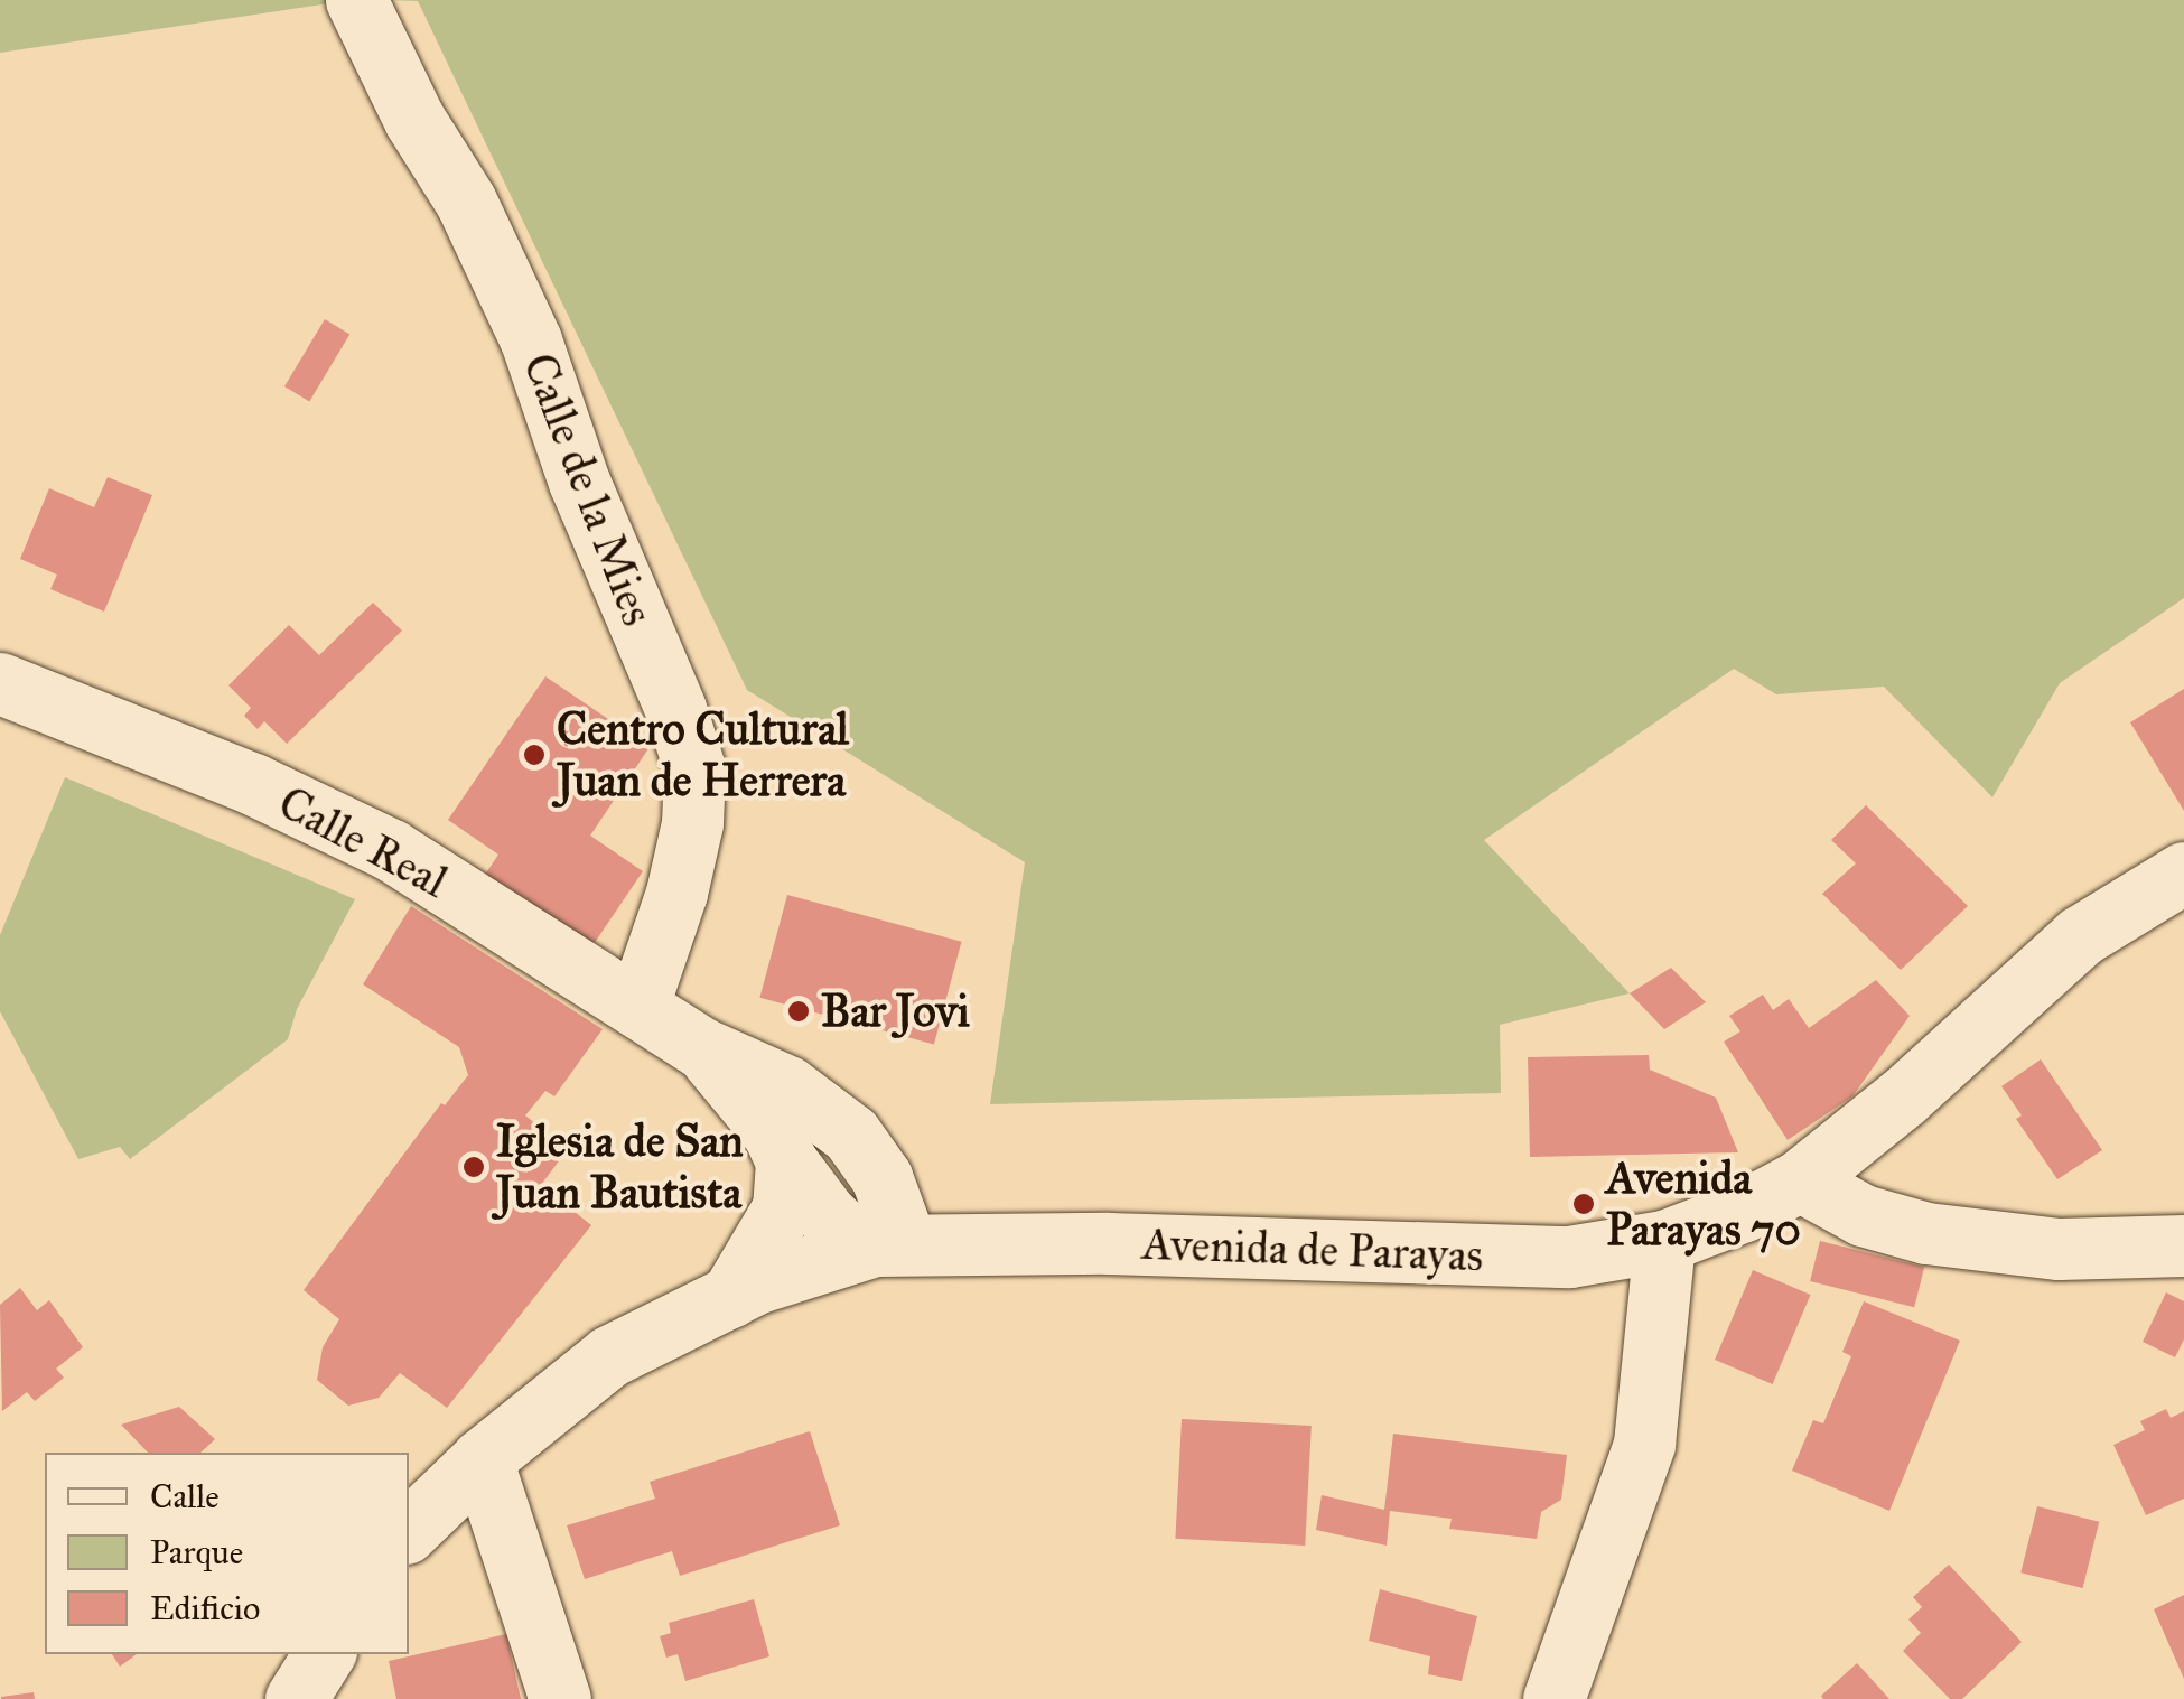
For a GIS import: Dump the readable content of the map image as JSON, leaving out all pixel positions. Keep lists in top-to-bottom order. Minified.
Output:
{"streets":{"street":["Calle de la Mies","Calle Real","Avenida de Parayas"]},"crossings":[["Calle de la Mies","Calle Real"],["Calle Real","Avenida de Parayas"]],"places":["Centro Cultural Juan de Herrera","Bar Jovi","Iglesia de San Juan Bautista","Avenida Parayas 70"],"legend":["Calle","Parque","Edificio"]}
